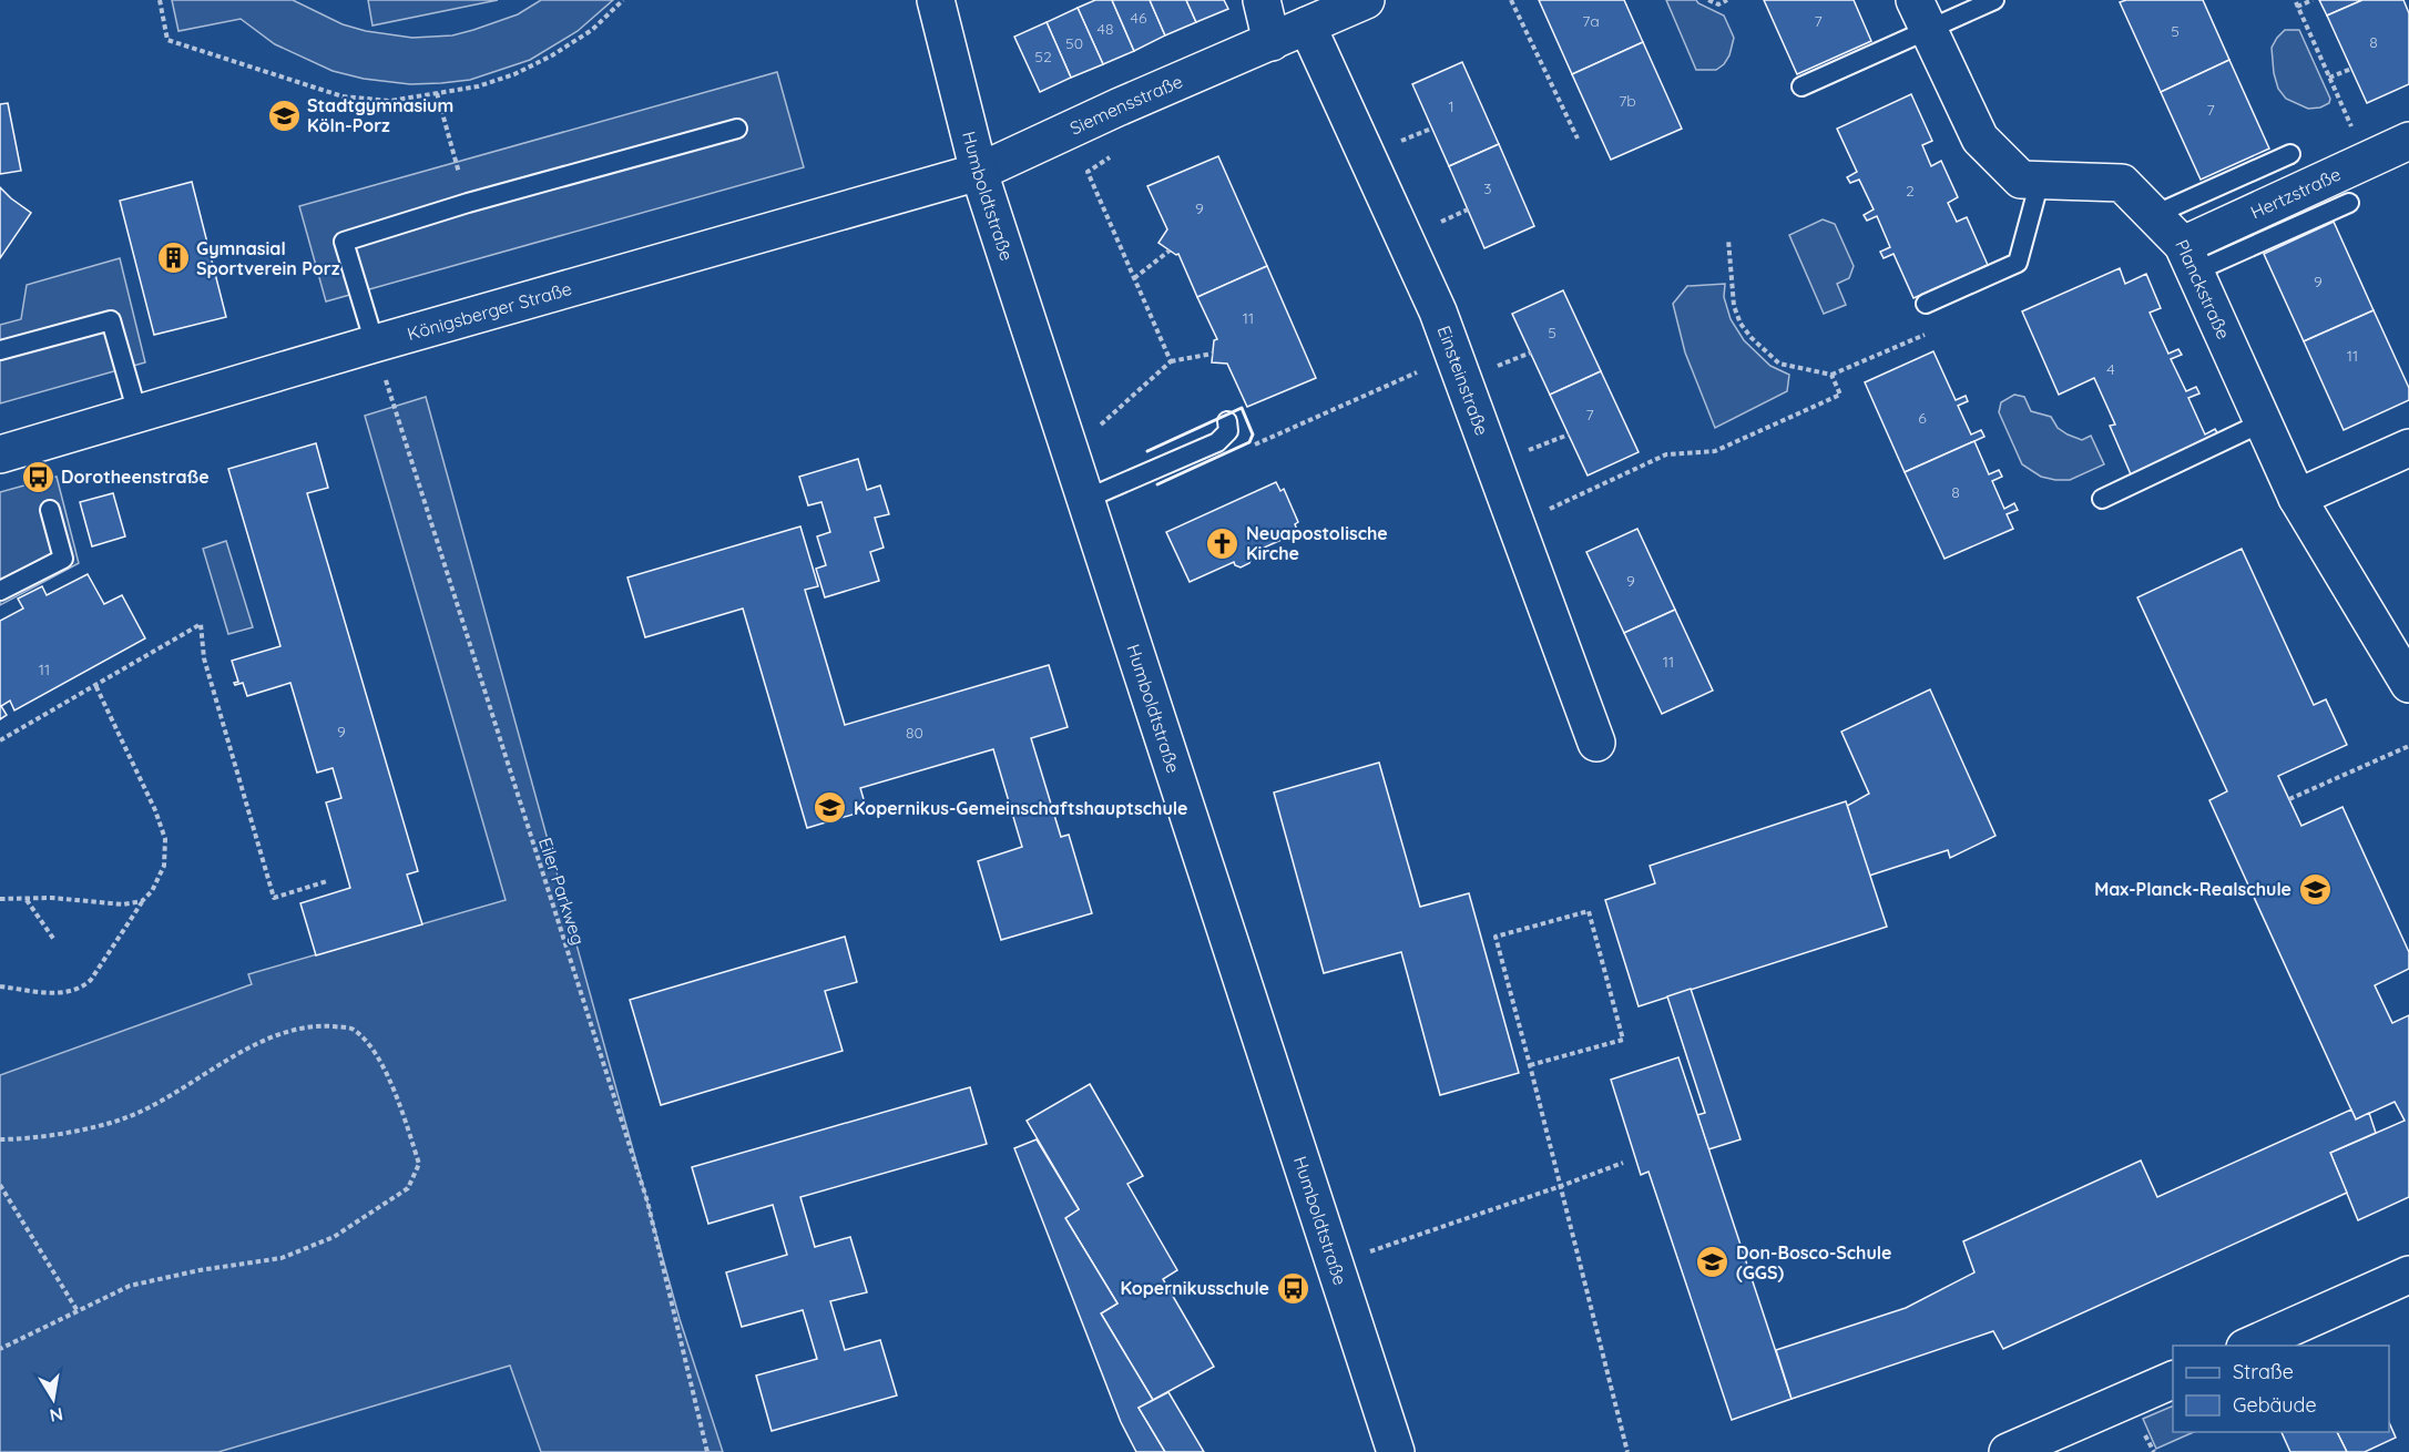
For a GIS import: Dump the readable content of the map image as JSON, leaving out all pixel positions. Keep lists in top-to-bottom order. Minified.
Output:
{"streets":{"street":["Siemensstraße","Hertzstraße","Humboldtstraße","Planckstraße","Königsberger Straße","Einsteinstraße"],"path":["Eiler Parkweg"]},"crossings":[["Siemensstraße","Humboldtstraße"],["Siemensstraße","Königsberger Straße"],["Siemensstraße","Einsteinstraße"],["Hertzstraße","Planckstraße"],["Humboldtstraße","Königsberger Straße"],["Königsberger Straße","Eiler Parkweg"]],"places":{"school or university":["Stadtgymnasium Köln-Porz","Kopernikus-Gemeinschaftshauptschule","Max-Planck-Realschule","Don-Bosco-Schule (GGS)"],"building":["Gymnasial Sportverein Porz"],"bus stop":["Dorotheenstraße","Kopernikusschule"],"church":["Neuapostolische Kirche"]},"house_numbers":["46","7a","7","48","5","8","50","52","7b","1","7","3","2","9","9","11","5","11","4","7","6","8","9","11","11","9","80"],"legend":["Straße","Gebäude"],"north":"bottom"}
